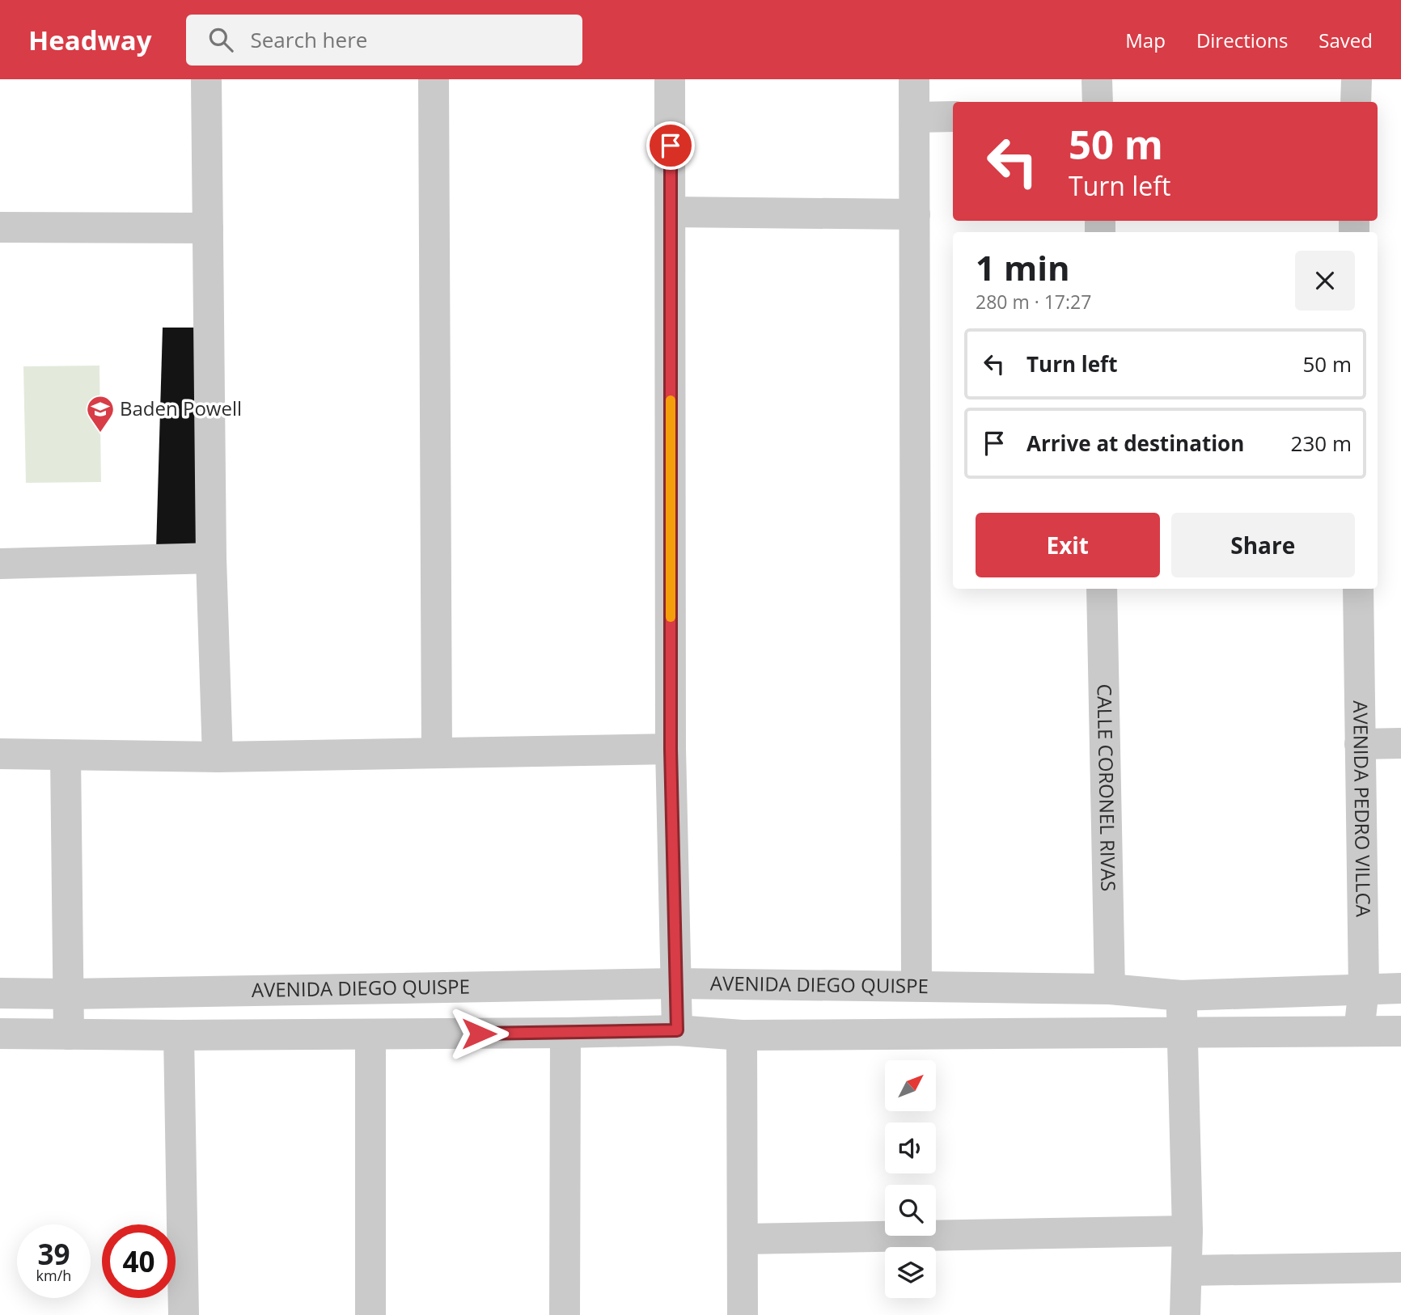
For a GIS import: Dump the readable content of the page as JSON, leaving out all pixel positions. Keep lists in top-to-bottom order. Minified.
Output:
{"streets":{"street":["CALLE CORONEL RIVAS","AVENIDA PEDRO VILLCA","AVENIDA DIEGO QUISPE"]},"crossings":[["CALLE CORONEL RIVAS","AVENIDA DIEGO QUISPE"],["AVENIDA PEDRO VILLCA","AVENIDA DIEGO QUISPE"]],"places":{"school or university":["Baden Powell"]},"north":"top right","page":{"header":"Headway","search":"Search here","nav":["Map","Directions","Saved"],"turn":["50 m","Turn left"],"heading":["1 min","280 m · 17:27"],"list":[{"name":"Turn left","value":"50 m"},{"name":"Arrive at destination","value":"230 m"}],"buttons":["Exit","Share"],"speed":"39 km/h","limit":"40"}}
